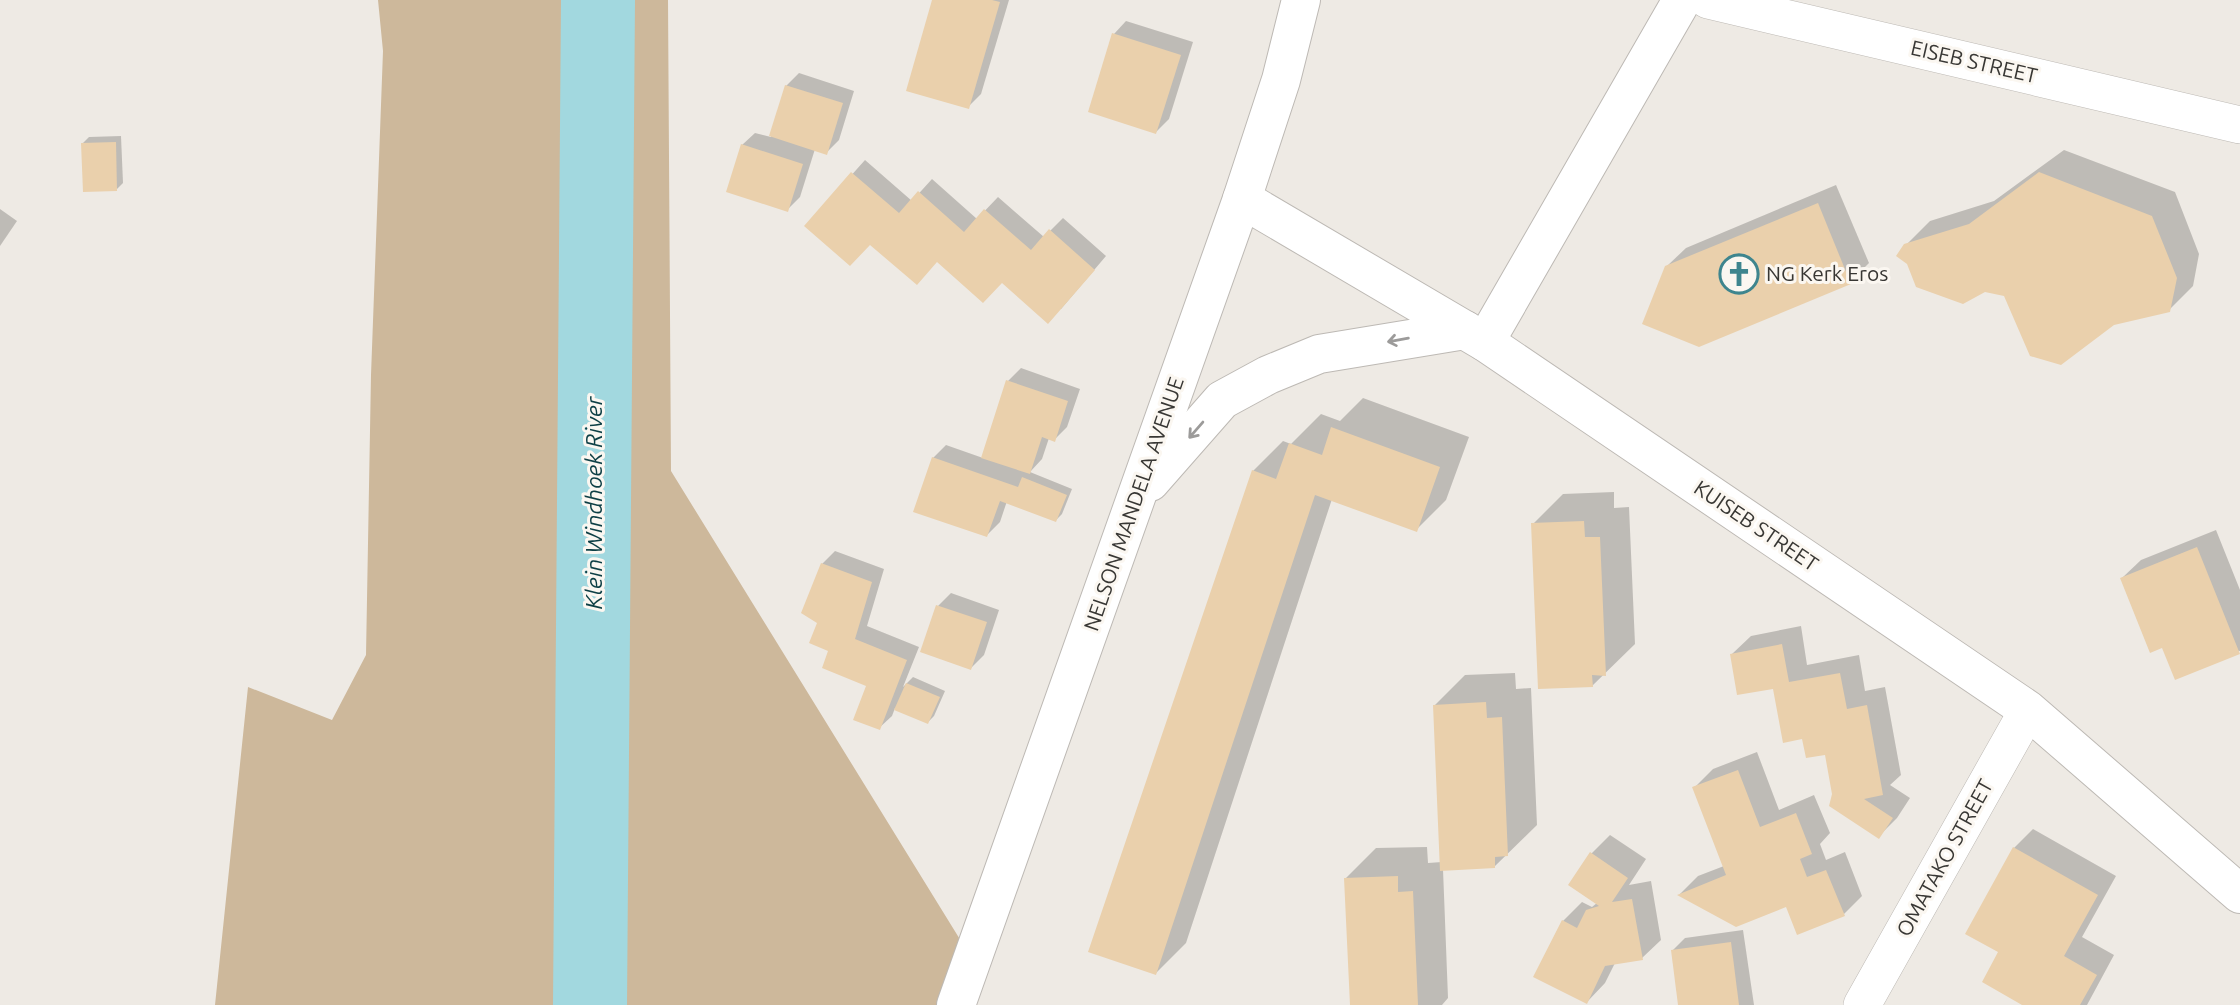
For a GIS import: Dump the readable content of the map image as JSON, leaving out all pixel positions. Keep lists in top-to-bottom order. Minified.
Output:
{"streets":{"street":["EISEB STREET","NELSON MANDELA AVENUE","KUISEB STREET","OMATAKO STREET"]},"crossings":[["NELSON MANDELA AVENUE","KUISEB STREET"],["KUISEB STREET","OMATAKO STREET"]],"water":["Klein Windhoek River"],"places":{"church":["NG Kerk Eros"]}}
